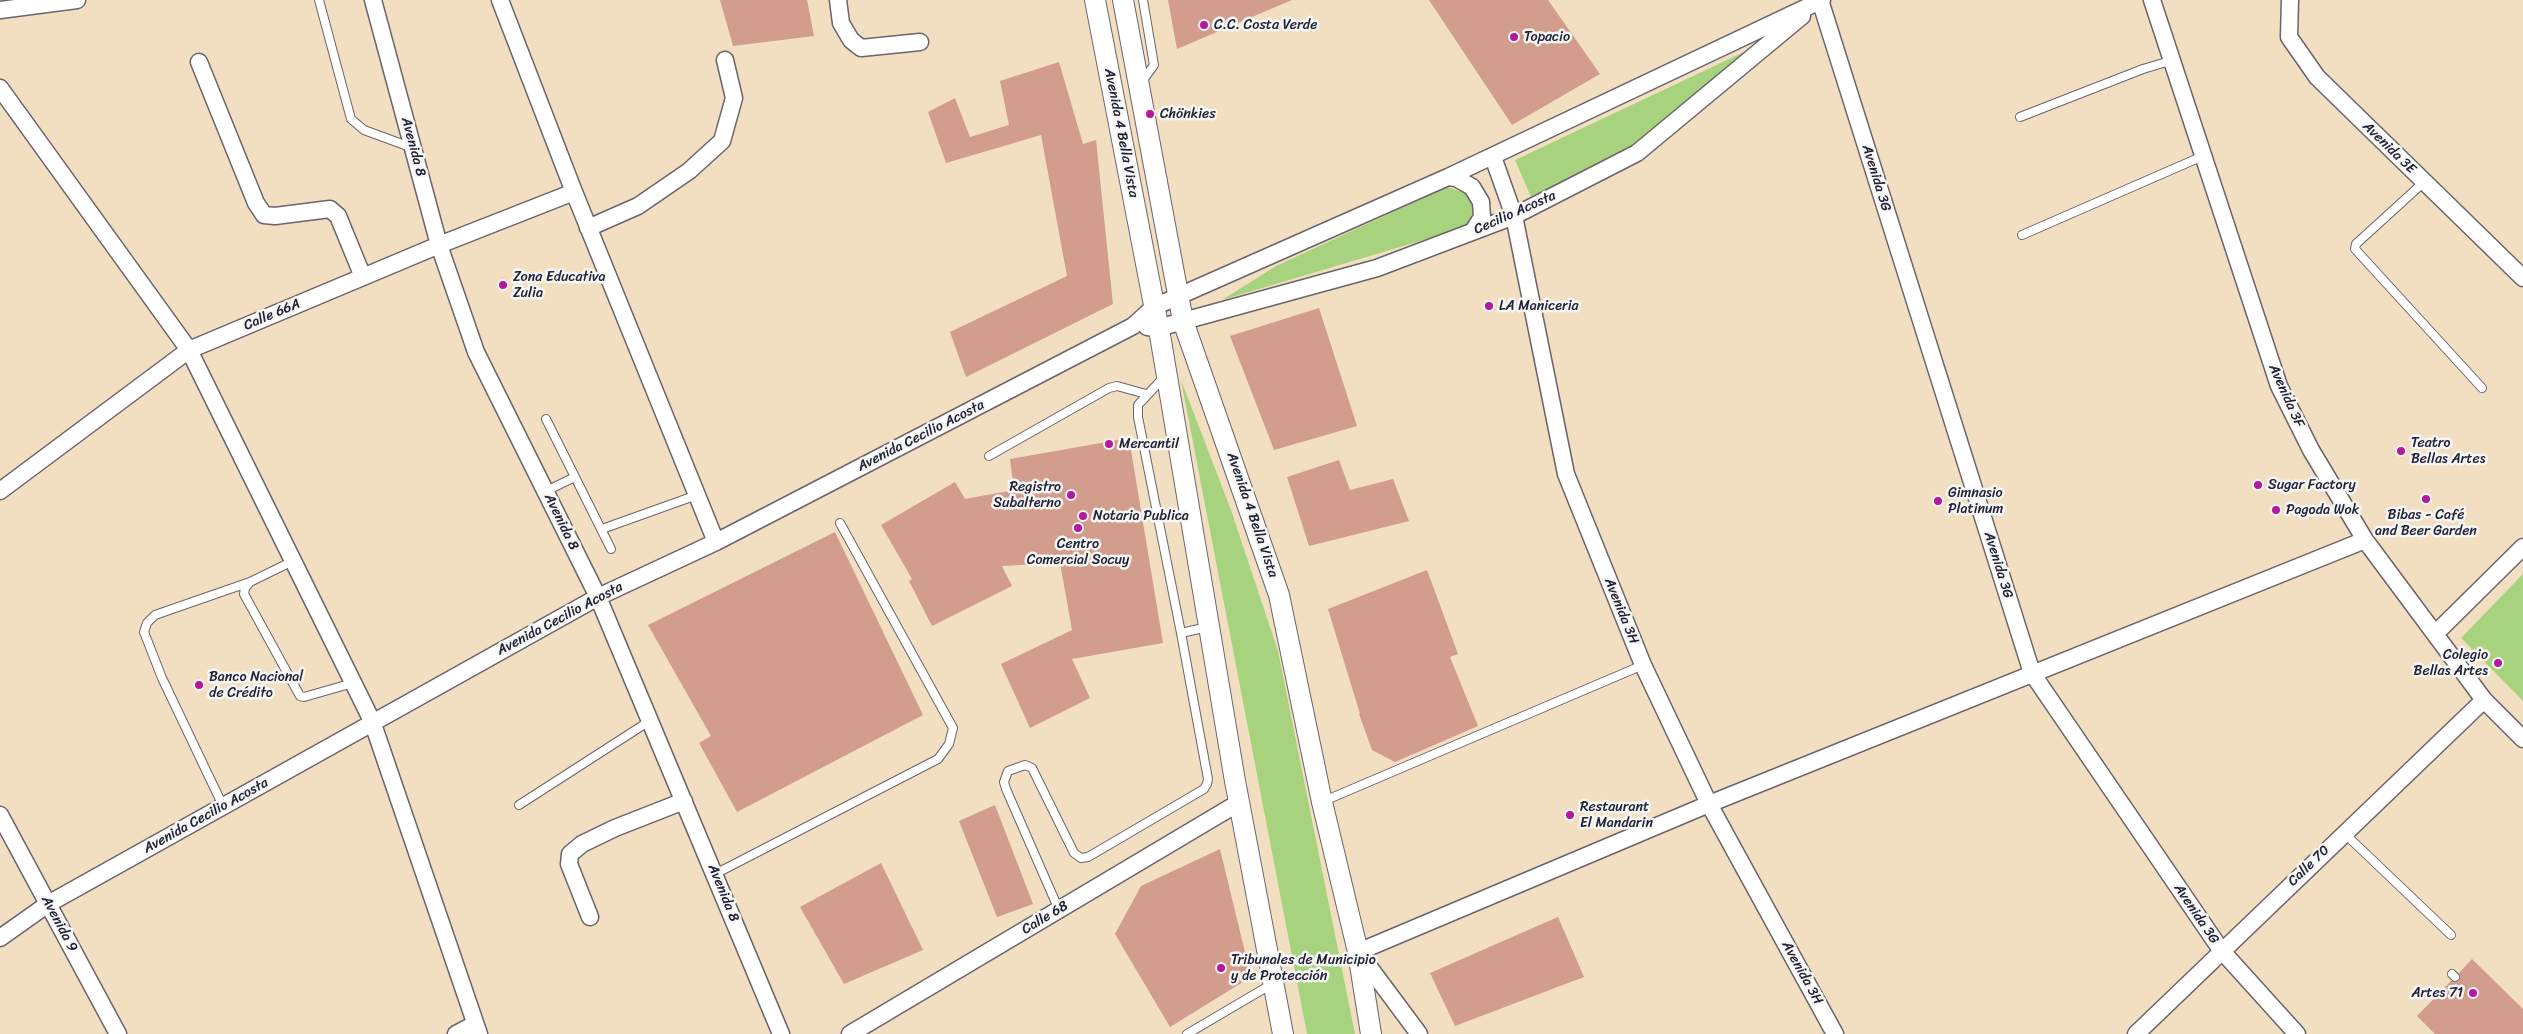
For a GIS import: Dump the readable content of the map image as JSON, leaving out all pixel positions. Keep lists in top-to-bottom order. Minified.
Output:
{"streets":{"street":["Avenida 4 Bella Vista","Avenida 8","Avenida 3E","Avenida 3G","Cecilio Acosta","Calle 66A","Avenida 3F","Avenida Cecilio Acosta","Avenida 3H","Calle 70","Calle 68","Avenida 9"]},"crossings":[["Avenida 4 Bella Vista","Cecilio Acosta"],["Avenida 4 Bella Vista","Avenida Cecilio Acosta"],["Avenida 4 Bella Vista","Calle 68"],["Avenida 8","Calle 66A"],["Avenida 8","Avenida Cecilio Acosta"],["Avenida 3G","Cecilio Acosta"],["Avenida 3G","Calle 70"],["Cecilio Acosta","Avenida 3H"],["Avenida 3F","Calle 70"],["Avenida Cecilio Acosta","Avenida 9"]],"places":["C.C. Costa Verde","Topacio","Chönkies","Zona Educativa Zulia","LA Maniceria","Mercantil","Teatro Bellas Artes","Sugar Factory","Registro Subalterno","Bibas - Café and Beer Garden","Gimnasio Platinum","Pagoda Wok","Notaria Publica","Centro Comercial Socuy","Colegio Bellas Artes","Banco Nacional de Crédito","Restaurant El Mandarin","Tribunales de Municipio y de Protección","Artes 71"]}
